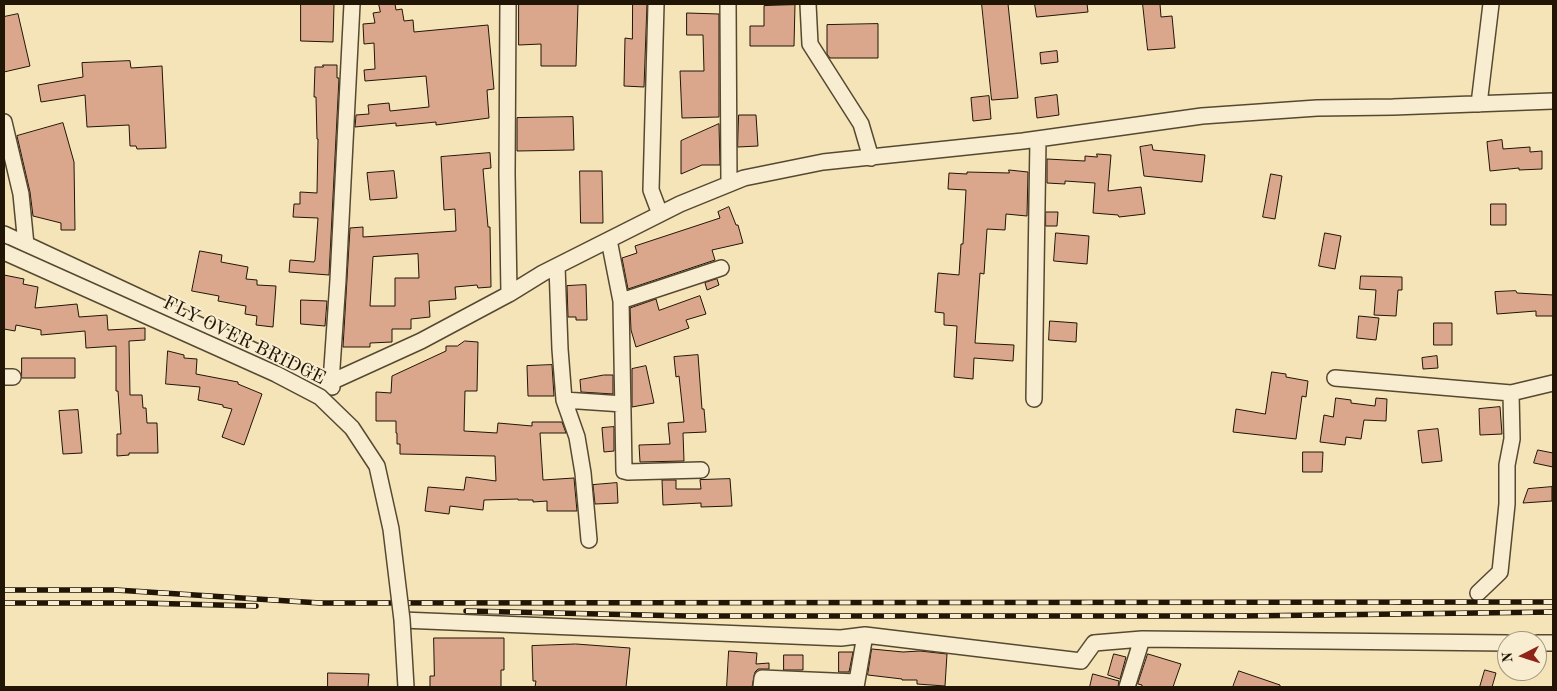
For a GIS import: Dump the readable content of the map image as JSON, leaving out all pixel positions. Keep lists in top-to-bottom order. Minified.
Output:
{"streets":{"street":["FLY OVER BRIDGE"]},"north":"left"}
